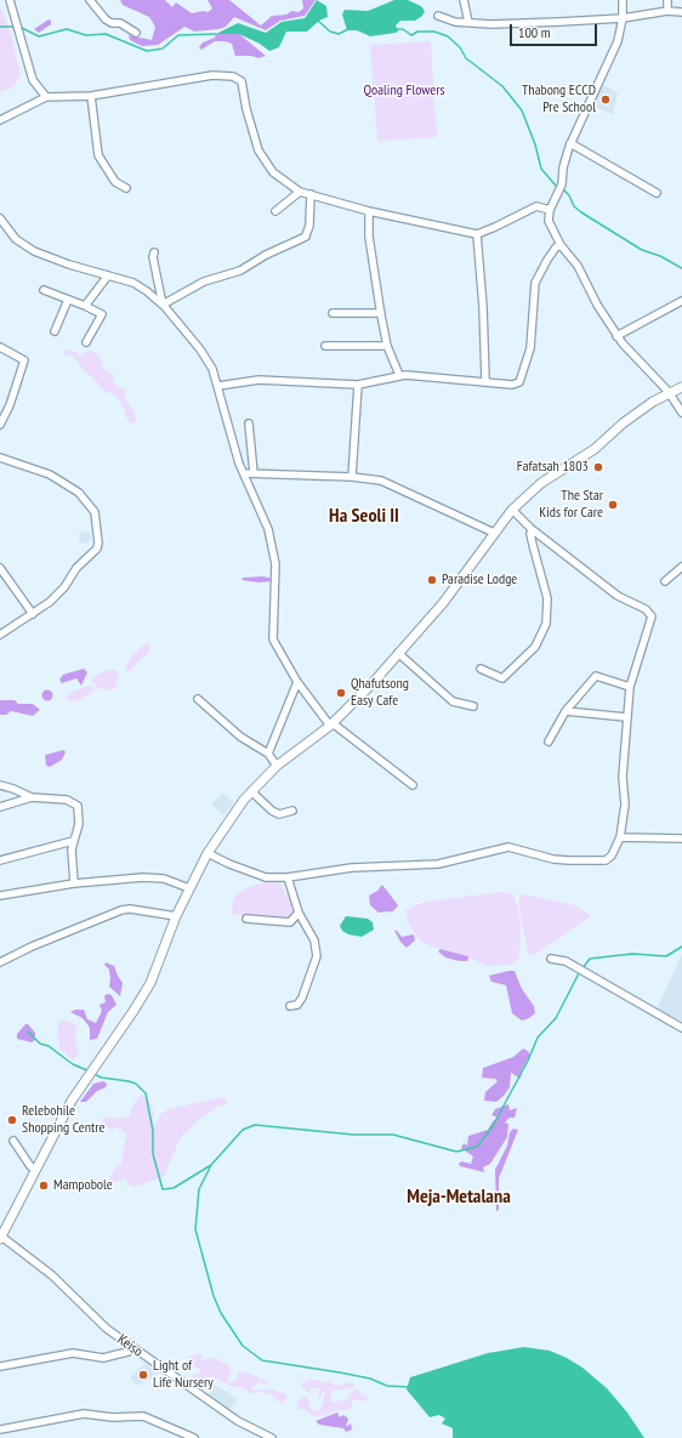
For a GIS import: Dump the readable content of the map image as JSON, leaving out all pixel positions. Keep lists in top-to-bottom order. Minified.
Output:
{"streets":{"street":["Keiso"]},"districts":["Ha Seoli II","Meja-Metalana"],"parks":["Qoaling Flowers"],"places":["Thabong ECCD Pre School","Fafatsah 1803","The Star Kids for Care","Paradise Lodge","Qhafutsong Easy Cafe","Relebohile Shopping Centre","Mampobole","Light of Life Nursery"],"scale_bar":"100 m"}
